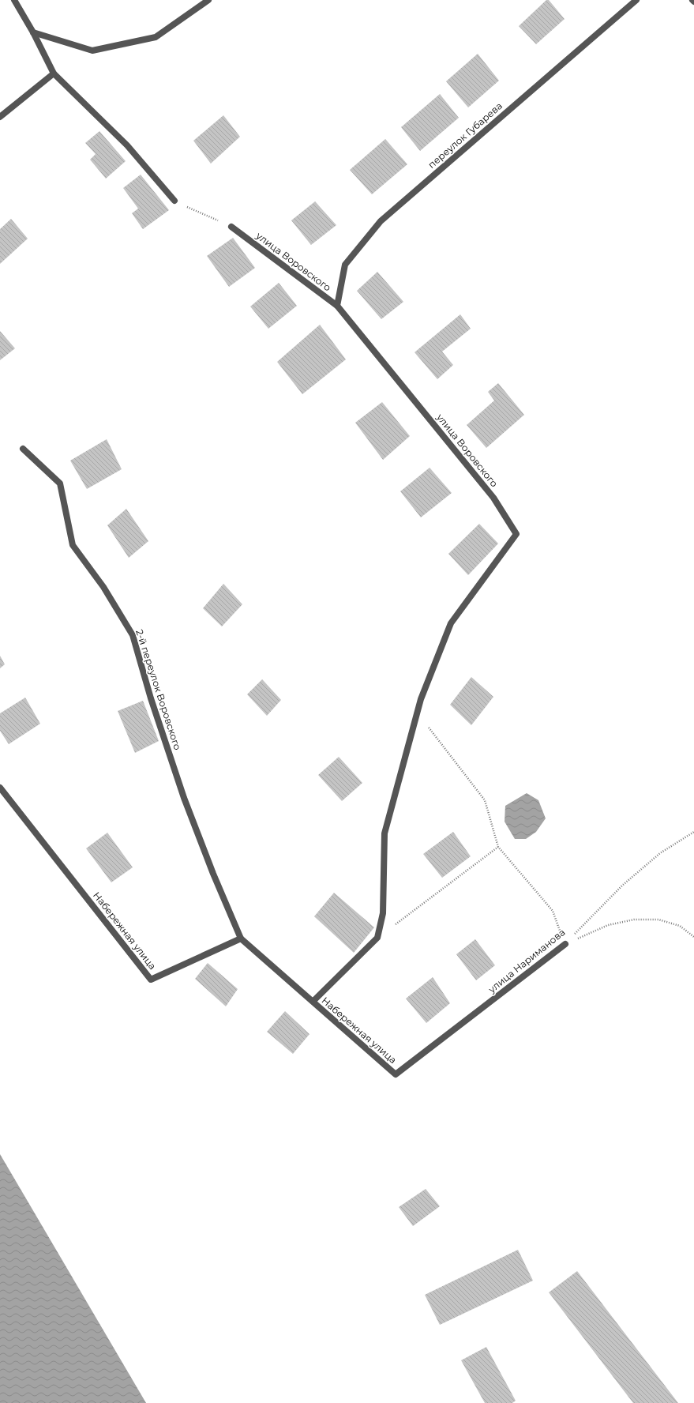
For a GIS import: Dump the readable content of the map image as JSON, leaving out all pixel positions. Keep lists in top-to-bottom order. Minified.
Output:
{"streets":{"street":["переулок Губарева","улица Воровского","2-й переулок Воровского","Набережная улица","улица Нариманова"]},"crossings":[["переулок Губарева","улица Воровского"],["2-й переулок Воровского","Набережная улица"],["Набережная улица","улица Нариманова"]]}
